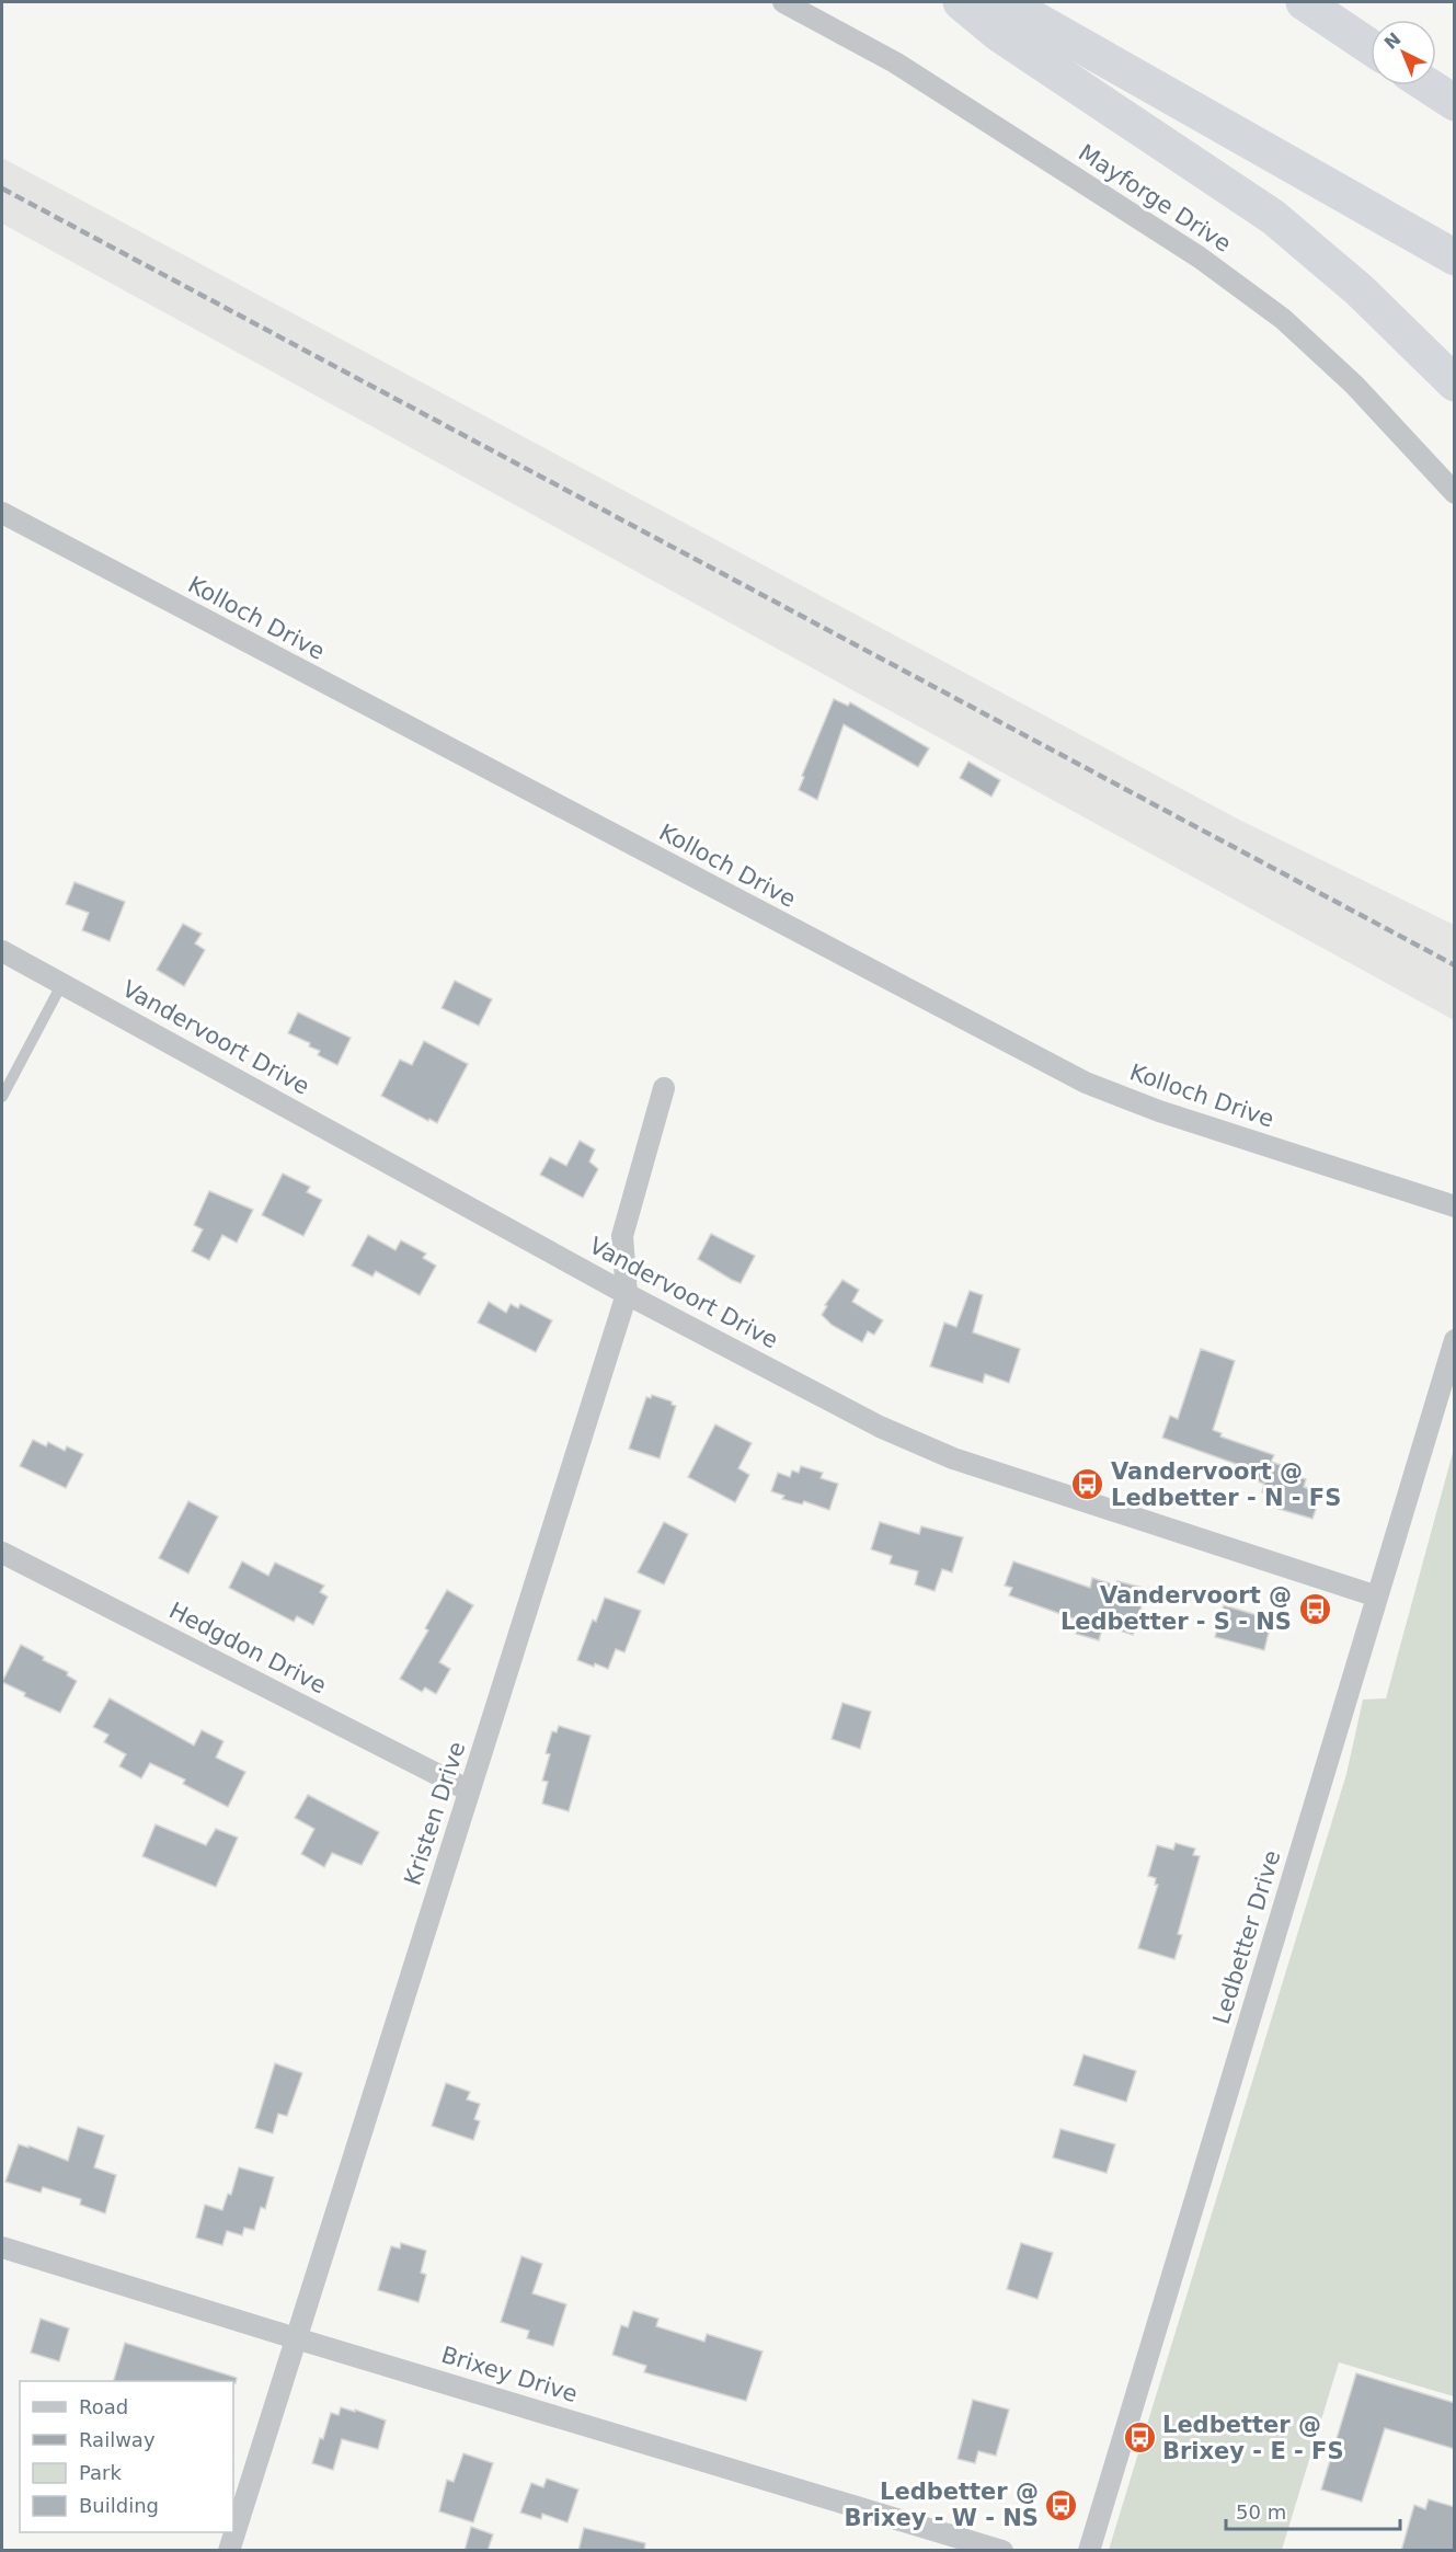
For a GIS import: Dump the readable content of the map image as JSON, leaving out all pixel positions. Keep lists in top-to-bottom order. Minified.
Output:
{"streets":{"street":["Mayforge Drive","Kolloch Drive","Vandervoort Drive","Hedgdon Drive","Kristen Drive","Ledbetter Drive","Brixey Drive"]},"crossings":[["Vandervoort Drive","Kristen Drive"],["Vandervoort Drive","Ledbetter Drive"],["Hedgdon Drive","Kristen Drive"],["Kristen Drive","Brixey Drive"]],"places":{"bus stop":["Vandervoort @ Ledbetter - N - FS","Vandervoort @ Ledbetter - S - NS","Ledbetter @ Brixey - E - FS","Ledbetter @ Brixey - W - NS"]},"legend":["Road","Railway","Park","Building"],"scale_bar":"50 m","north":"top left"}
